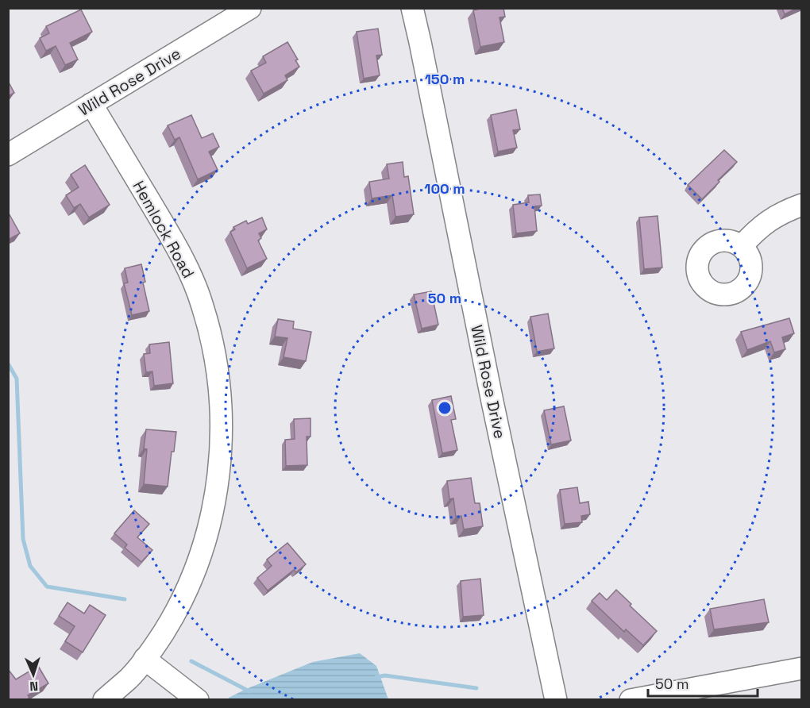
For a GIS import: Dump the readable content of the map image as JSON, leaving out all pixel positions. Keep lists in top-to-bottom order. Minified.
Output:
{"streets":{"street":["Wild Rose Drive","Hemlock Road"]},"crossings":[["Wild Rose Drive","Hemlock Road"]],"scale_bar":"50 m","north":"bottom","rings":["150 m","100 m","50 m"]}
